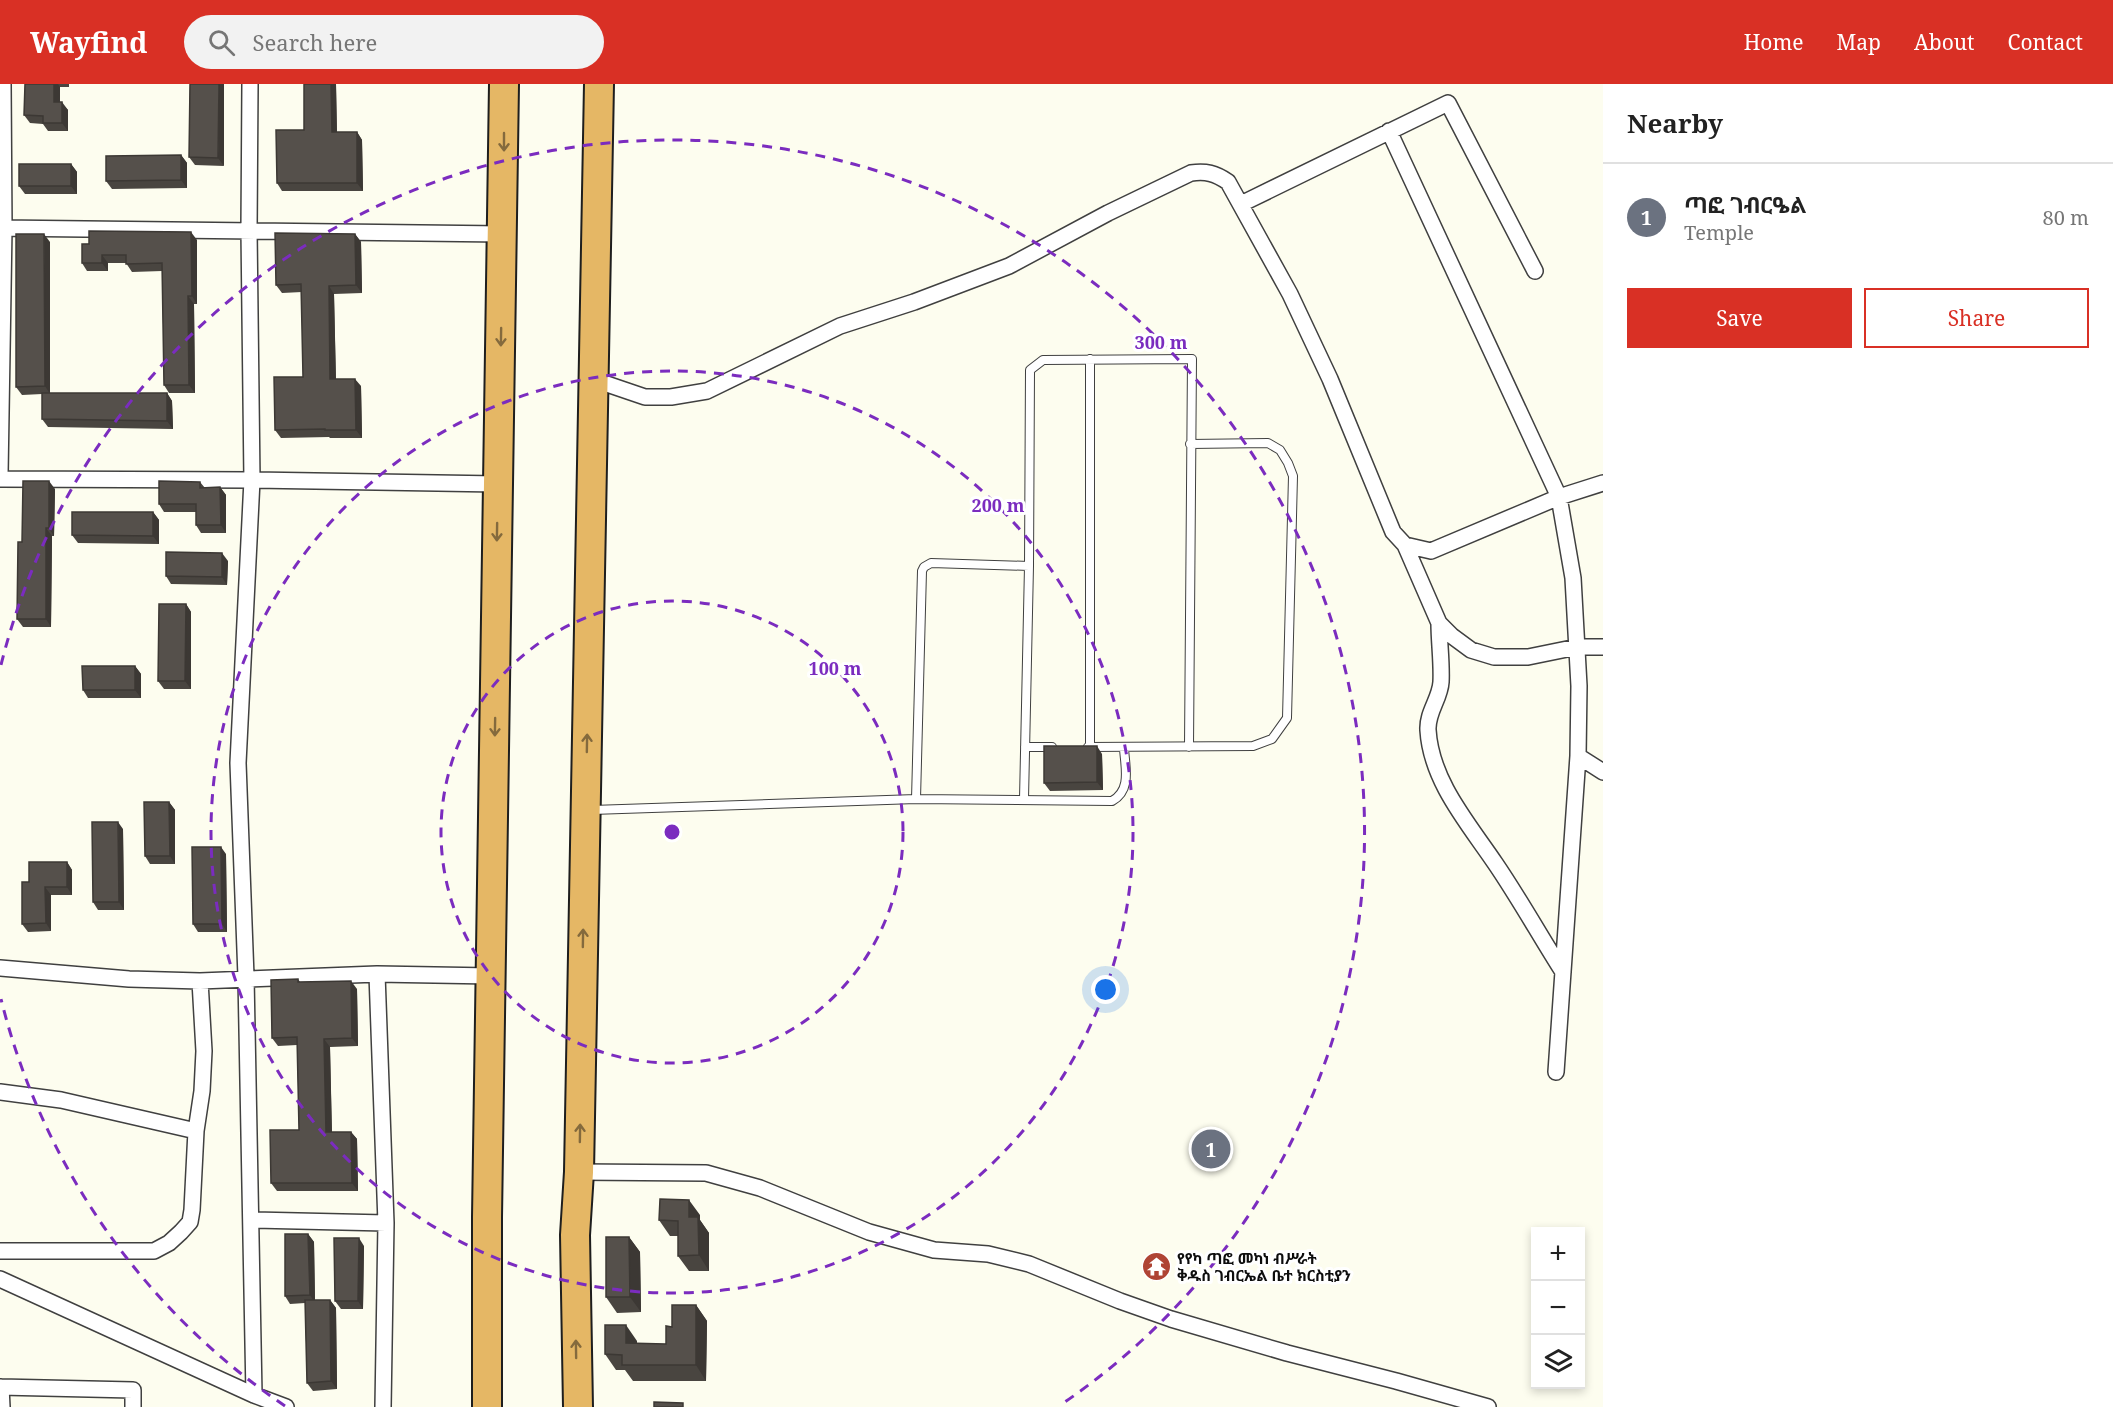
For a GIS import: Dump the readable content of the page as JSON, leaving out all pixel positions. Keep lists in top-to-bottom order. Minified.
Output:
{"places":{"temple":["የየካ ጣፎ መካነ ብሥራት ቅዱስ ገብርኤል ቤተ ክርስቲያን"]},"page":{"header":"Wayfind","search":"Search here","nav":["Home","Map","About","Contact"],"heading":"Nearby","list":[{"mark":"1","name":"ጣፎ ገብርዔል","note":"Temple","value":"80 m"}],"buttons":["Save","Share"],"pins":"1","map_buttons":["+","−"]},"rings":["300 m","200 m","100 m"]}
